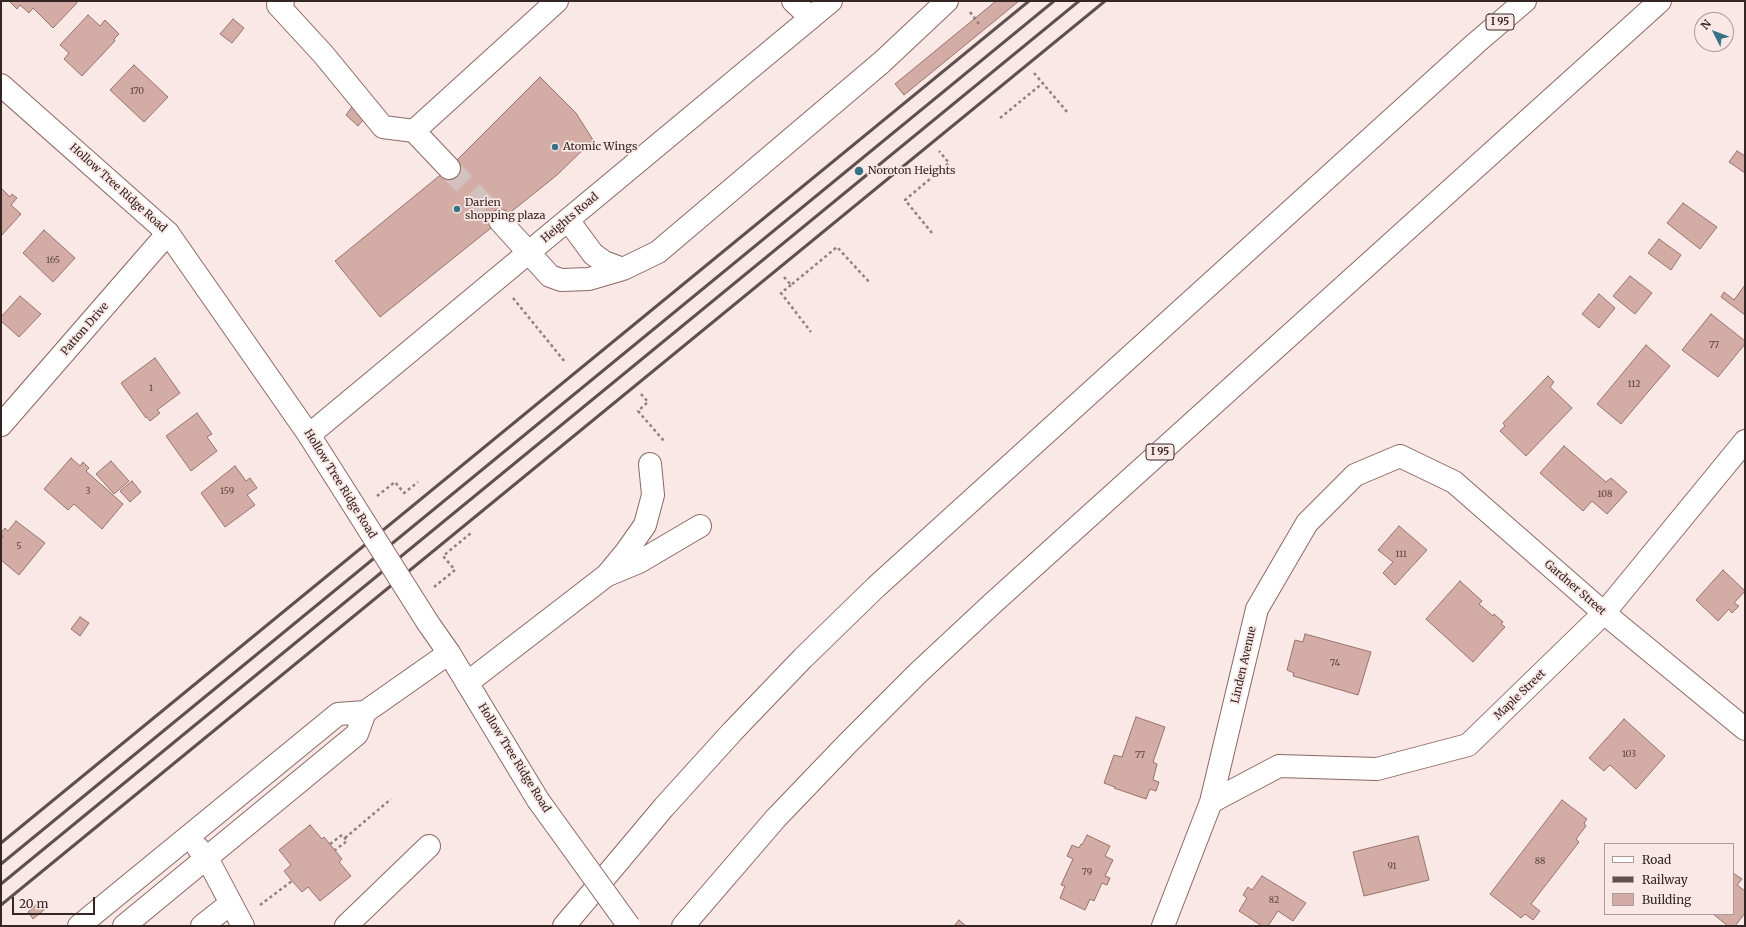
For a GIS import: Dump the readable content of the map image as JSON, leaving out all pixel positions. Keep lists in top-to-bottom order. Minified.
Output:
{"streets":{"main road":["I 95","Hollow Tree Ridge Road","Heights Road","Patton Drive","Gardner Street","Linden Avenue","Maple Street"]},"crossings":[["Hollow Tree Ridge Road","Heights Road"],["Hollow Tree Ridge Road","Patton Drive"],["Gardner Street","Linden Avenue"],["Gardner Street","Maple Street"],["Linden Avenue","Maple Street"]],"places":["Atomic Wings","Noroton Heights","Darien shopping plaza"],"house_numbers":["170","165","77","112","1","3","159","108","5","111","74","103","77","88","91","79","82"],"legend":["Road","Railway","Building"],"scale_bar":"20 m","north":"top left"}
